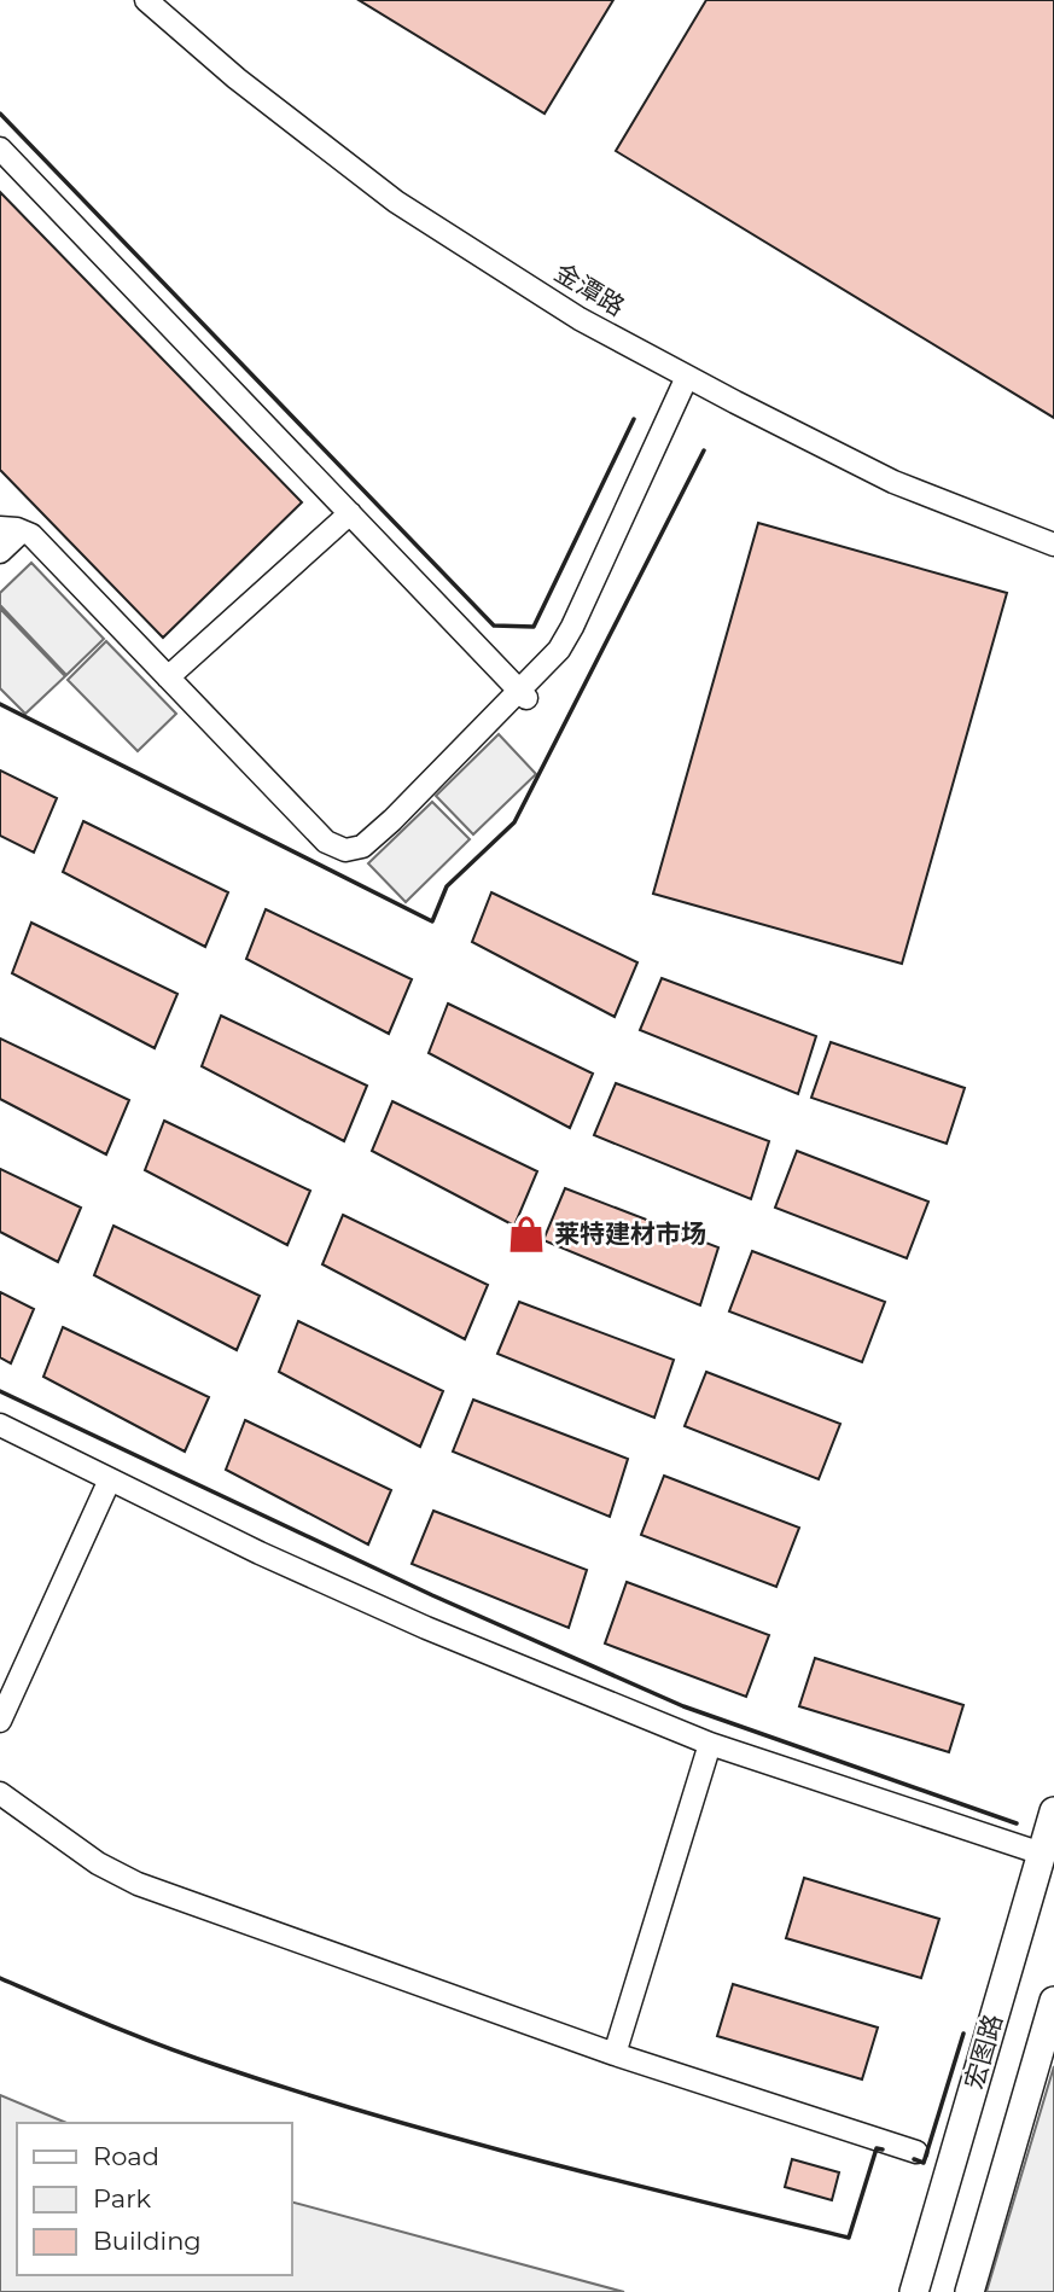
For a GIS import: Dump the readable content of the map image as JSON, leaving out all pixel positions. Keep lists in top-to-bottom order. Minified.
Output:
{"streets":{"main road":["宏图路"],"street":["金潭路"]},"places":{"shop":["莱特建材市场"]},"legend":["Road","Park","Building"]}
